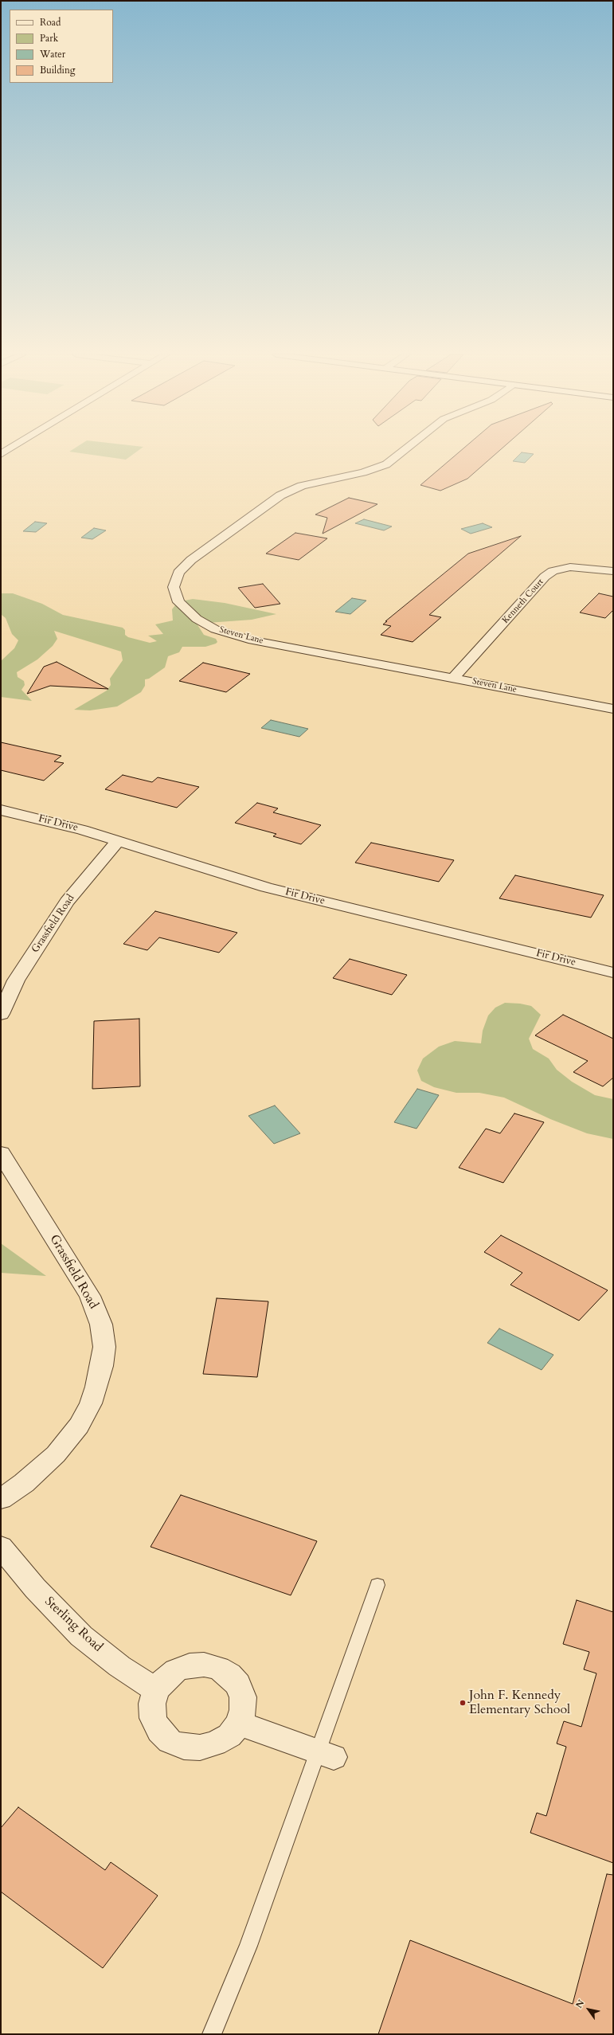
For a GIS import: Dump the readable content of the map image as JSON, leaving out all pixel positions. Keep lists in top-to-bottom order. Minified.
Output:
{"streets":{"street":["Kenneth Court","Steven Lane","Fir Drive","Grassfield Road","Sterling Road"]},"crossings":[["Kenneth Court","Steven Lane"],["Fir Drive","Grassfield Road"]],"places":["John F. Kennedy Elementary School"],"legend":["Road","Park","Water","Building"],"north":"top left"}
